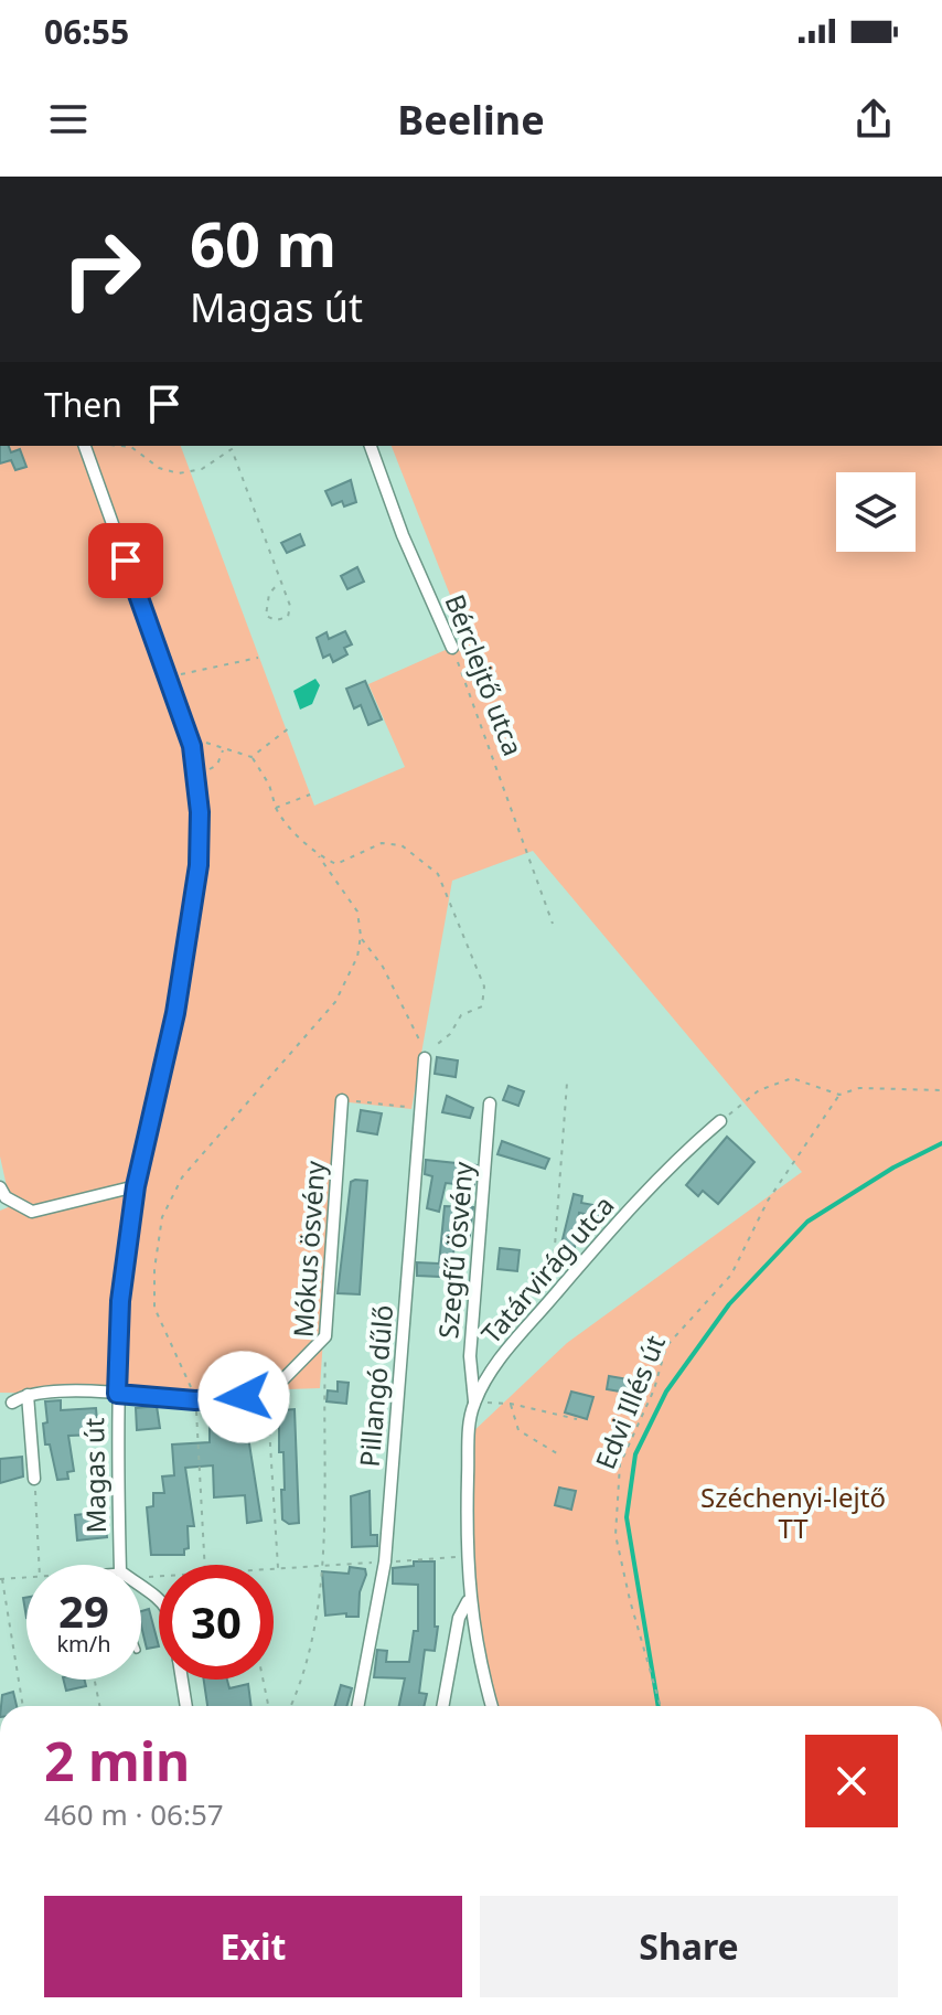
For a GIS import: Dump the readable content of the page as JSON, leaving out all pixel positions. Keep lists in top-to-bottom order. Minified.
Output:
{"streets":{"street":["Bérclejtő utca","Mókus ösvény","Szegfű ösvény","Tatárvirág utca","Pillangó dűlő","Magas út"],"path":["Edvi Illés út"]},"crossings":[["Szegfű ösvény","Tatárvirág utca"]],"parks":["Széchenyi-lejtő TT"],"page":{"status":"06:55","header":"Beeline","turn":["60 m","Magas út"],"then":"Then","speed":"29 km/h","limit":"30","heading":["2 min","460 m · 06:57"],"buttons":["Exit","Share"]}}
